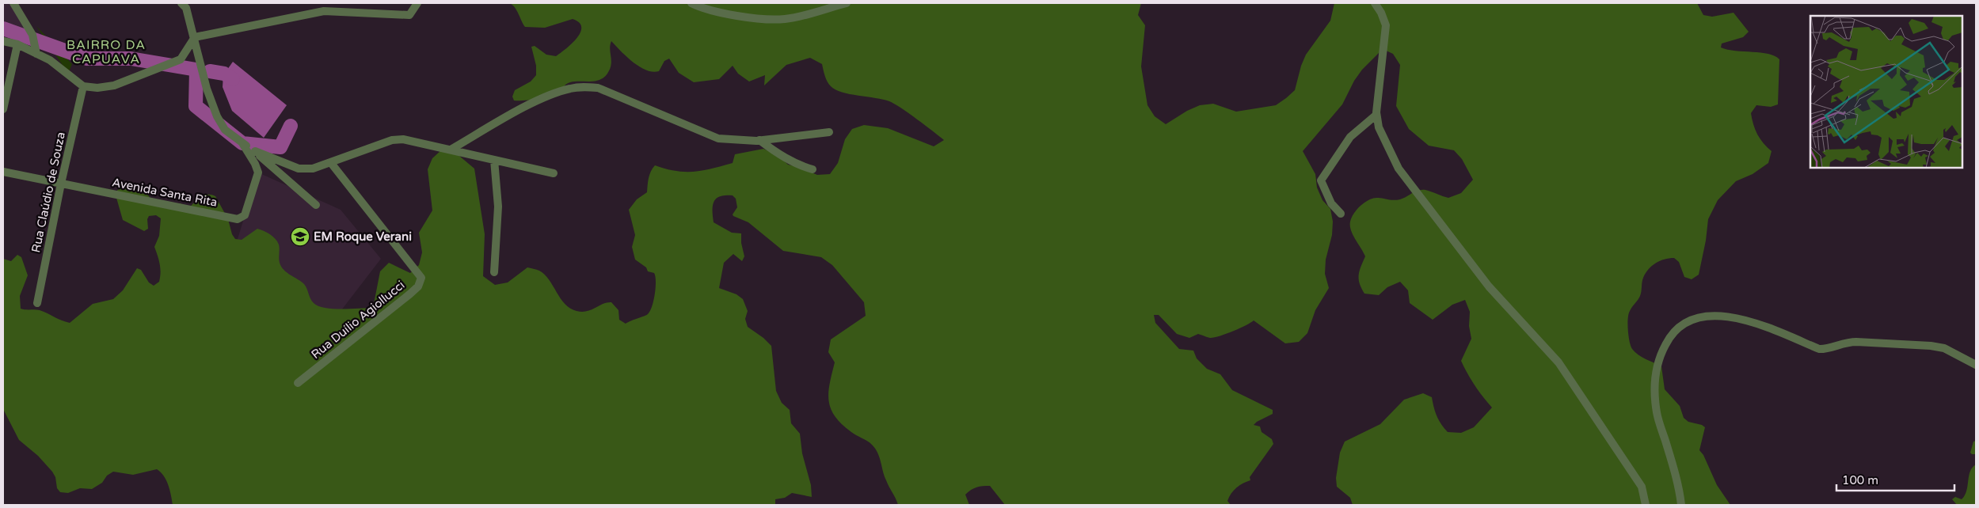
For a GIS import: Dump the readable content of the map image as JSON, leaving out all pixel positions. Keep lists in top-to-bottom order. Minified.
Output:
{"streets":{"street":["Rua Claúdio de Souza","Avenida Santa Rita","Rua Duílio Agiollucci"]},"crossings":[["Rua Claúdio de Souza","Avenida Santa Rita"]],"districts":["BAIRRO DA CAPUAVA"],"places":{"school or university":["EM Roque Verani"]},"scale_bar":"100 m"}
